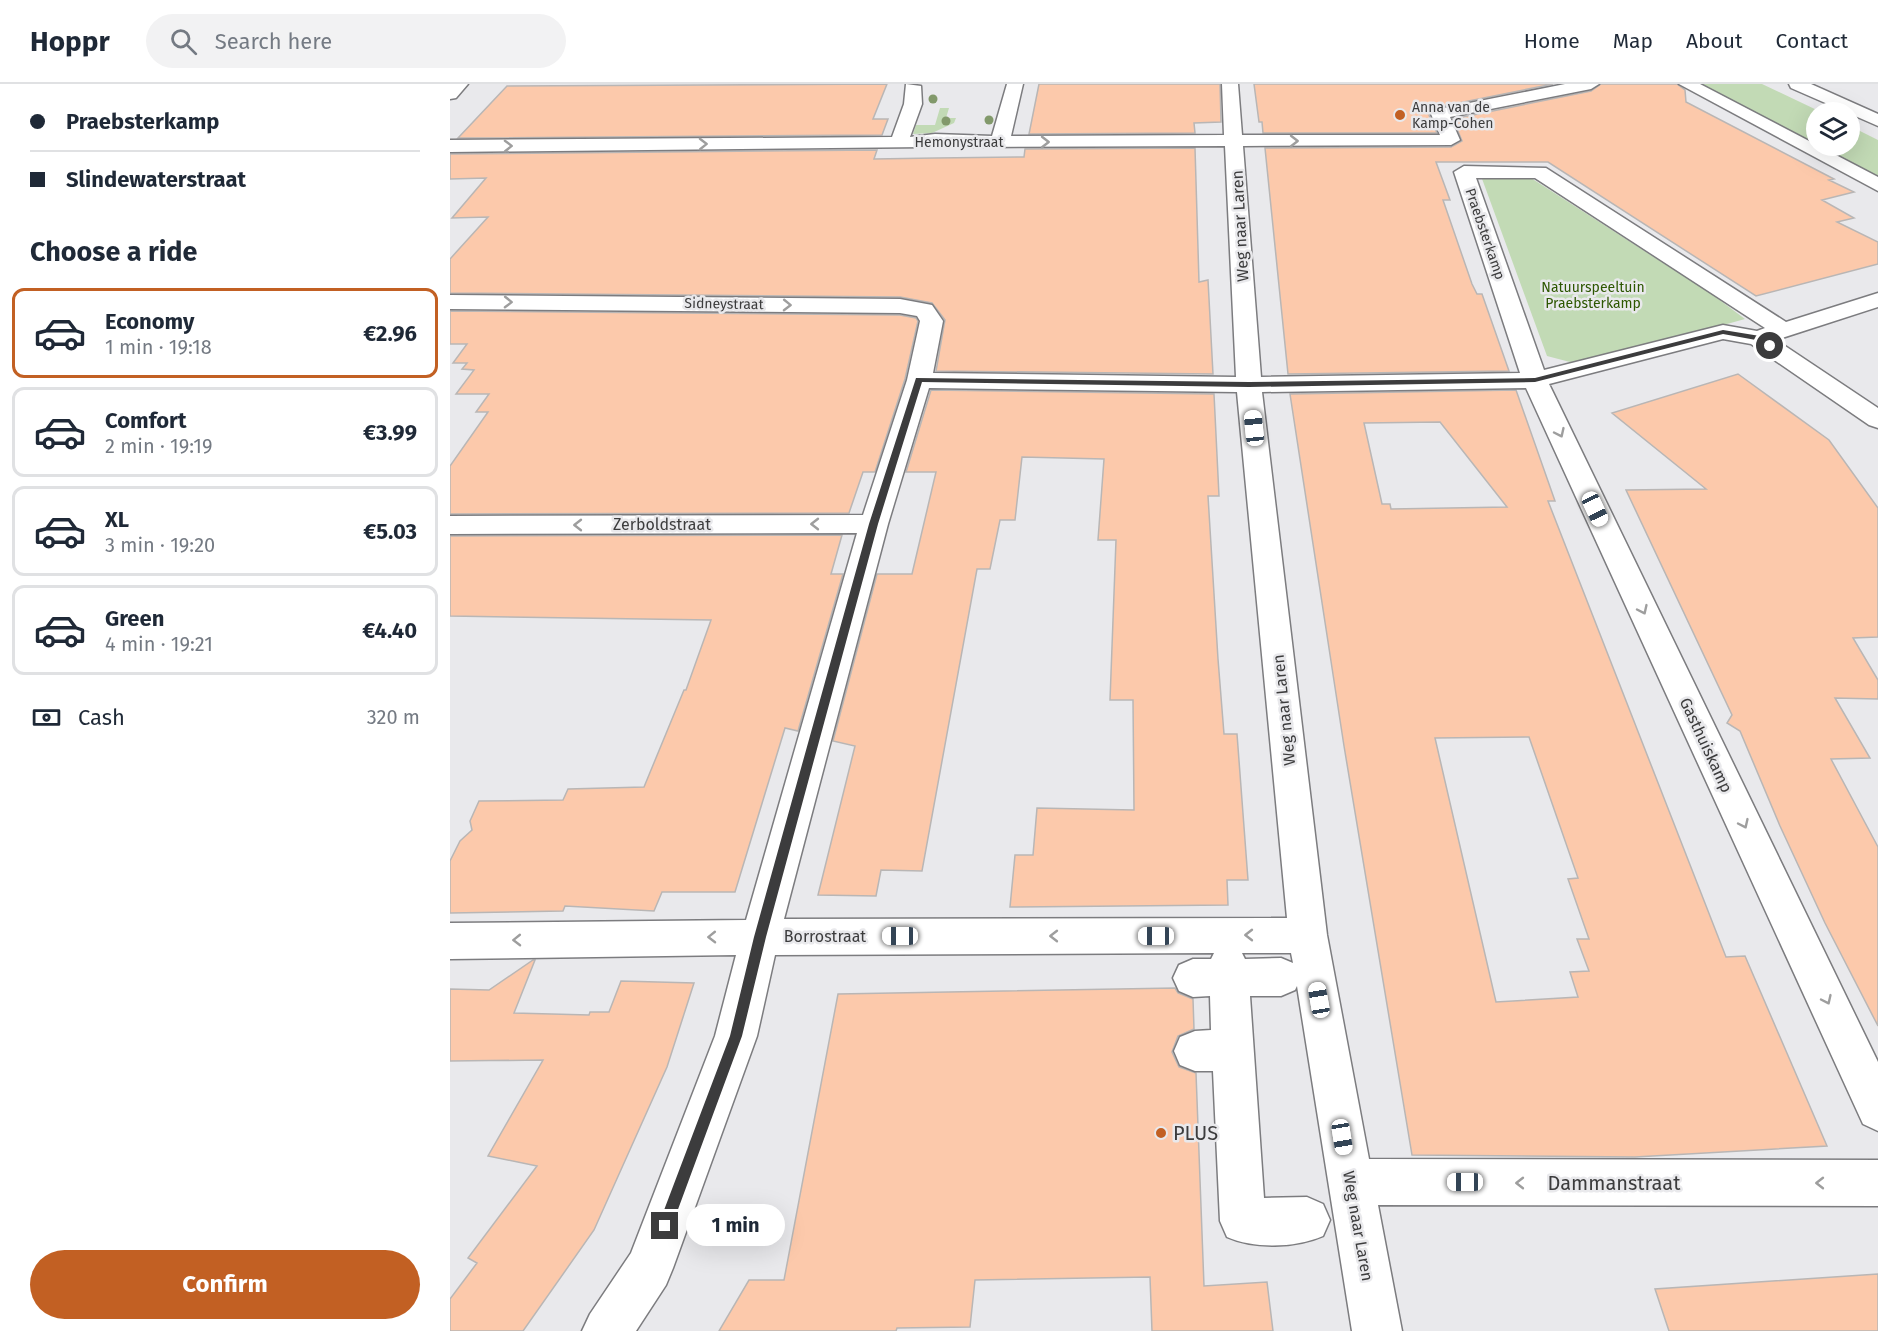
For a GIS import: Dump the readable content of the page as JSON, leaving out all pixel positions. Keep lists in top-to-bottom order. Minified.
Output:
{"streets":{"street":["Hemonystraat","Weg naar Laren","Praebsterkamp","Sidneystraat","Zerboldstraat","Gasthuiskamp","Borrostraat","Dammanstraat"]},"crossings":[["Hemonystraat","Weg naar Laren"],["Weg naar Laren","Borrostraat"],["Weg naar Laren","Dammanstraat"],["Praebsterkamp","Gasthuiskamp"]],"one_way":["Zerboldstraat","Gasthuiskamp","Borrostraat","Dammanstraat"],"parks":["Natuurspeeltuin Praebsterkamp"],"places":["Anna van de Kamp-Cohen","PLUS"],"page":{"header":"Hoppr","search":"Search here","nav":["Home","Map","About","Contact"],"banner":["Praebsterkamp","Slindewaterstraat"],"heading":"Choose a ride","list":[{"name":"Economy","note":"1 min · 19:18","value":"€2.96"},{"name":"Comfort","note":"2 min · 19:19","value":"€3.99"},{"name":"XL","note":"3 min · 19:20","value":"€5.03"},{"name":"Green","note":"4 min · 19:21","value":"€4.40"}],"pay":["Cash","320 m"],"bubble":"1 min","buttons":"Confirm"}}
